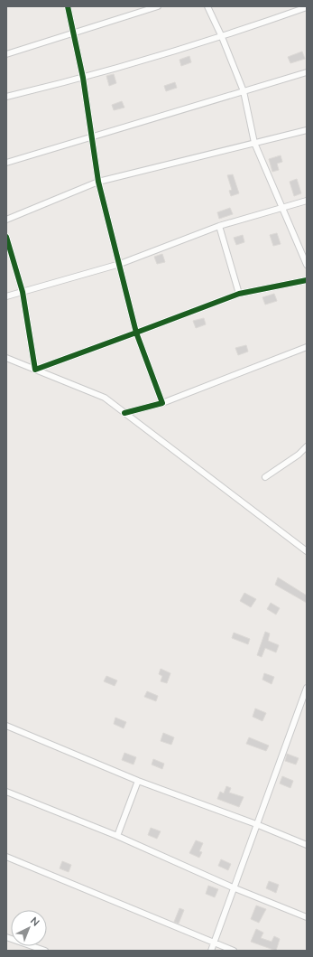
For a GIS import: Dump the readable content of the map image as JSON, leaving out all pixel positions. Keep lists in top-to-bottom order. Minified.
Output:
{"north":"top right"}
